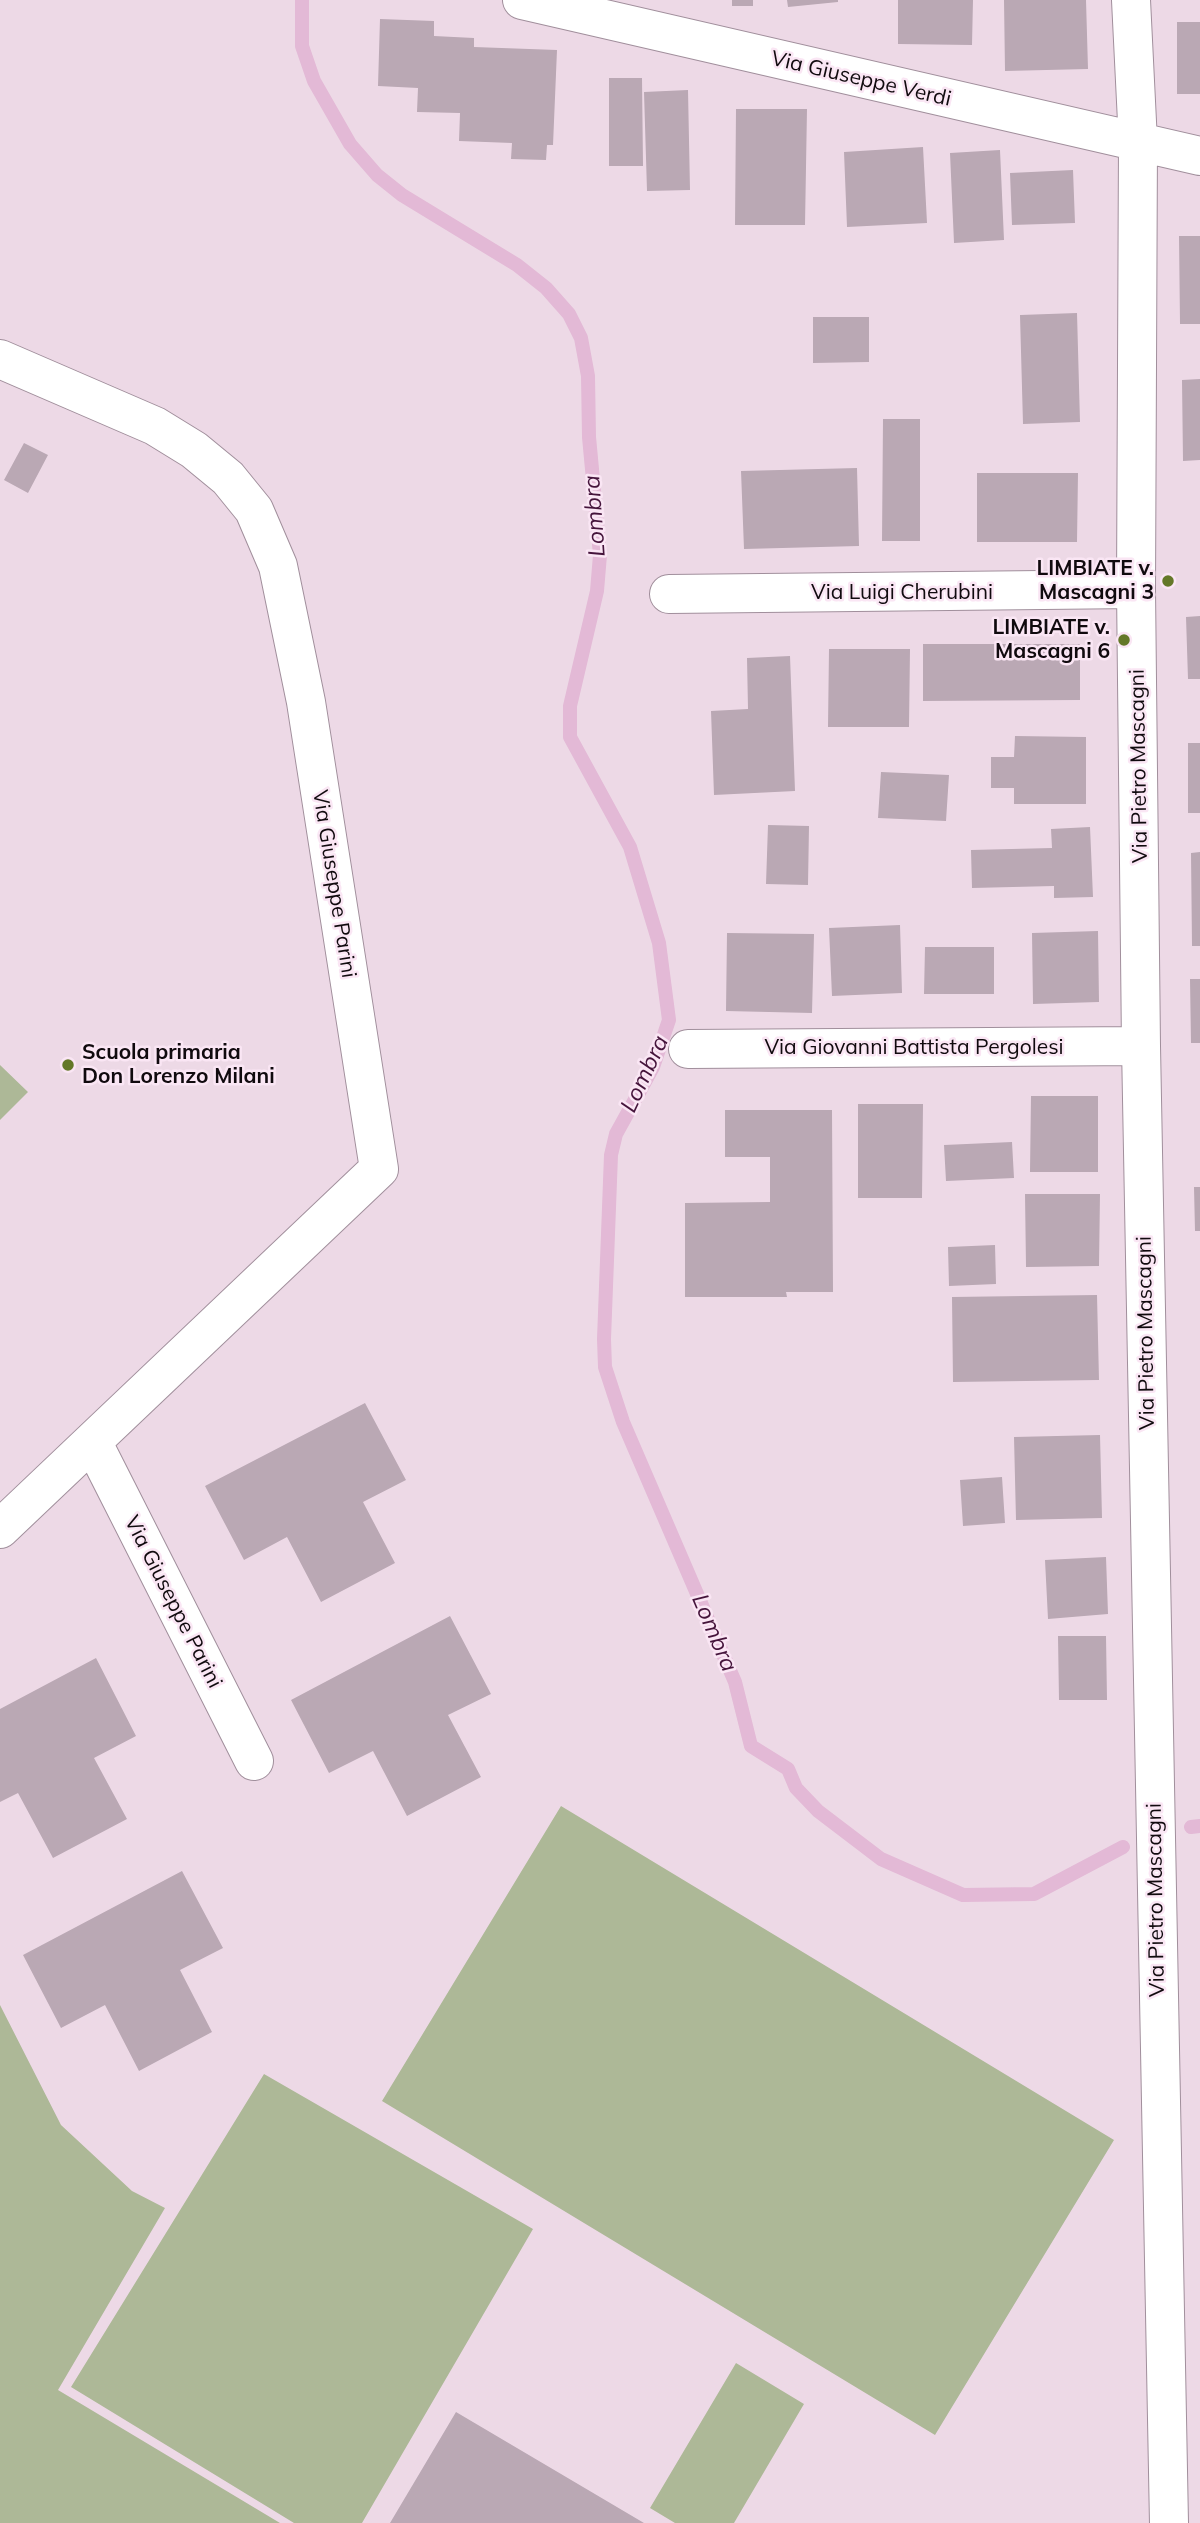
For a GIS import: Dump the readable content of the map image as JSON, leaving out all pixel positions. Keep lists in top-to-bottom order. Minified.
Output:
{"streets":{"street":["Via Giuseppe Verdi","Via Luigi Cherubini","Via Pietro Mascagni","Via Giuseppe Parini","Via Giovanni Battista Pergolesi"]},"crossings":[["Via Giuseppe Verdi","Via Pietro Mascagni"],["Via Luigi Cherubini","Via Pietro Mascagni"],["Via Pietro Mascagni","Via Giovanni Battista Pergolesi"]],"water":["Lombra"],"places":["LIMBIATE v. Mascagni 3","LIMBIATE v. Mascagni 6","Scuola primaria Don Lorenzo Milani"]}
